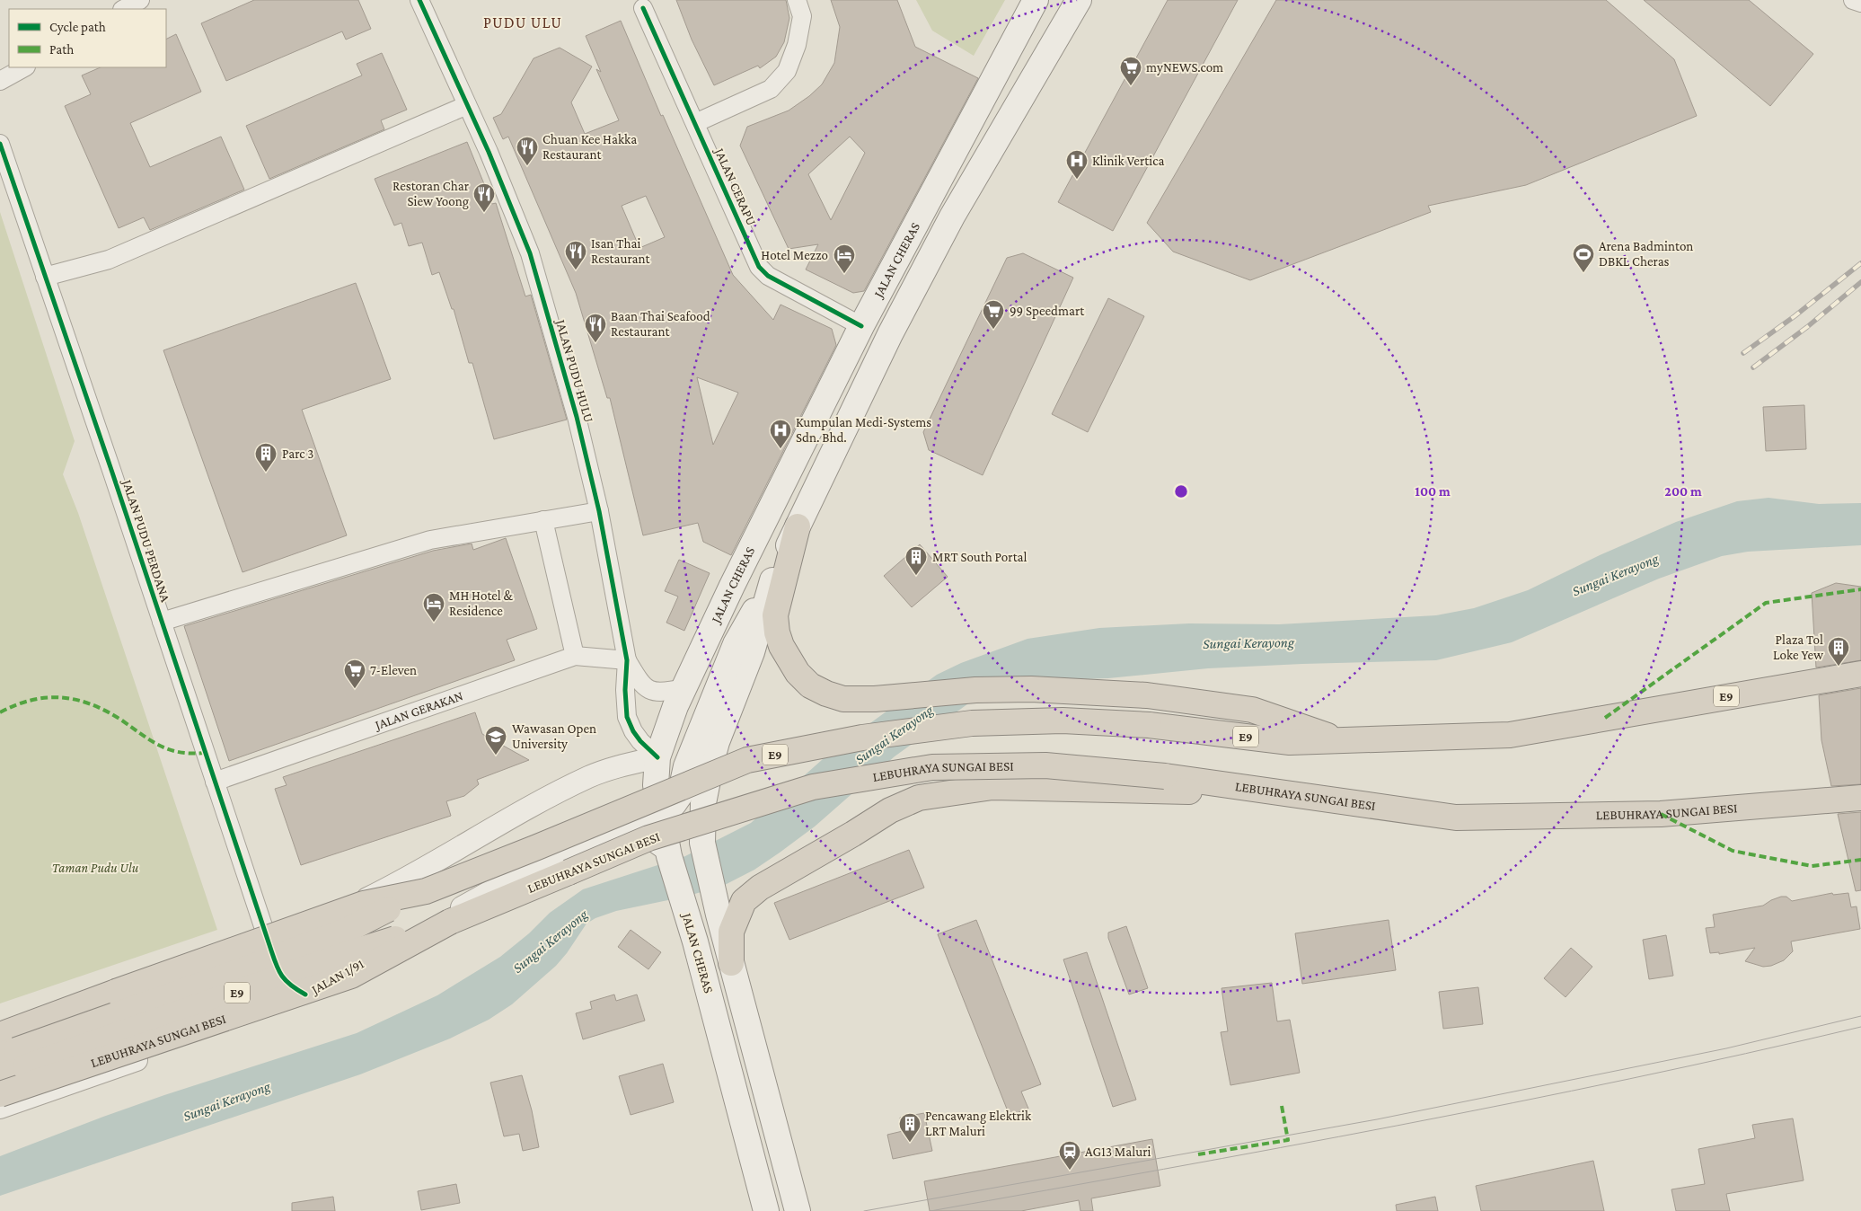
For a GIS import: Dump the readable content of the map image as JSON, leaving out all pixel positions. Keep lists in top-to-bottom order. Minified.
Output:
{"streets":{"highway":["E9","LEBUHRAYA SUNGAI BESI"],"main road":["JALAN CHERAS"],"street":["JALAN CERAPU","JALAN PUDU HULU","JALAN PUDU PERDANA","JALAN GERAKAN","JALAN 1/91"]},"crossings":[["JALAN CERAPU","JALAN CHERAS"],["JALAN CHERAS","JALAN PUDU HULU"],["JALAN CHERAS","JALAN 1/91"],["JALAN PUDU HULU","JALAN GERAKAN"],["JALAN PUDU PERDANA","JALAN GERAKAN"],["E9","LEBUHRAYA SUNGAI BESI"]],"districts":["PUDU ULU"],"water":["Sungai Kerayong"],"parks":["Taman Pudu Ulu"],"places":{"supermarket":["myNEWS.com","99 Speedmart","7-Eleven"],"restaurant":["Chuan Kee Hakka Restaurant","Restoran Char Siew Yoong","Isan Thai Restaurant","Baan Thai Seafood Restaurant"],"hospital":["Klinik Vertica","Kumpulan Medi-Systems Sdn. Bhd."],"sports":["Arena Badminton DBKL Cheras"],"hotel":["Hotel Mezzo","MH Hotel & Residence"],"building":["Parc 3","MRT South Portal","Plaza Tol Loke Yew","Pencawang Elektrik LRT Maluri"],"school or university":["Wawasan Open University"],"station":["AG13 Maluri"]},"legend":["Cycle path","Path"],"rings":["100 m","200 m"]}
